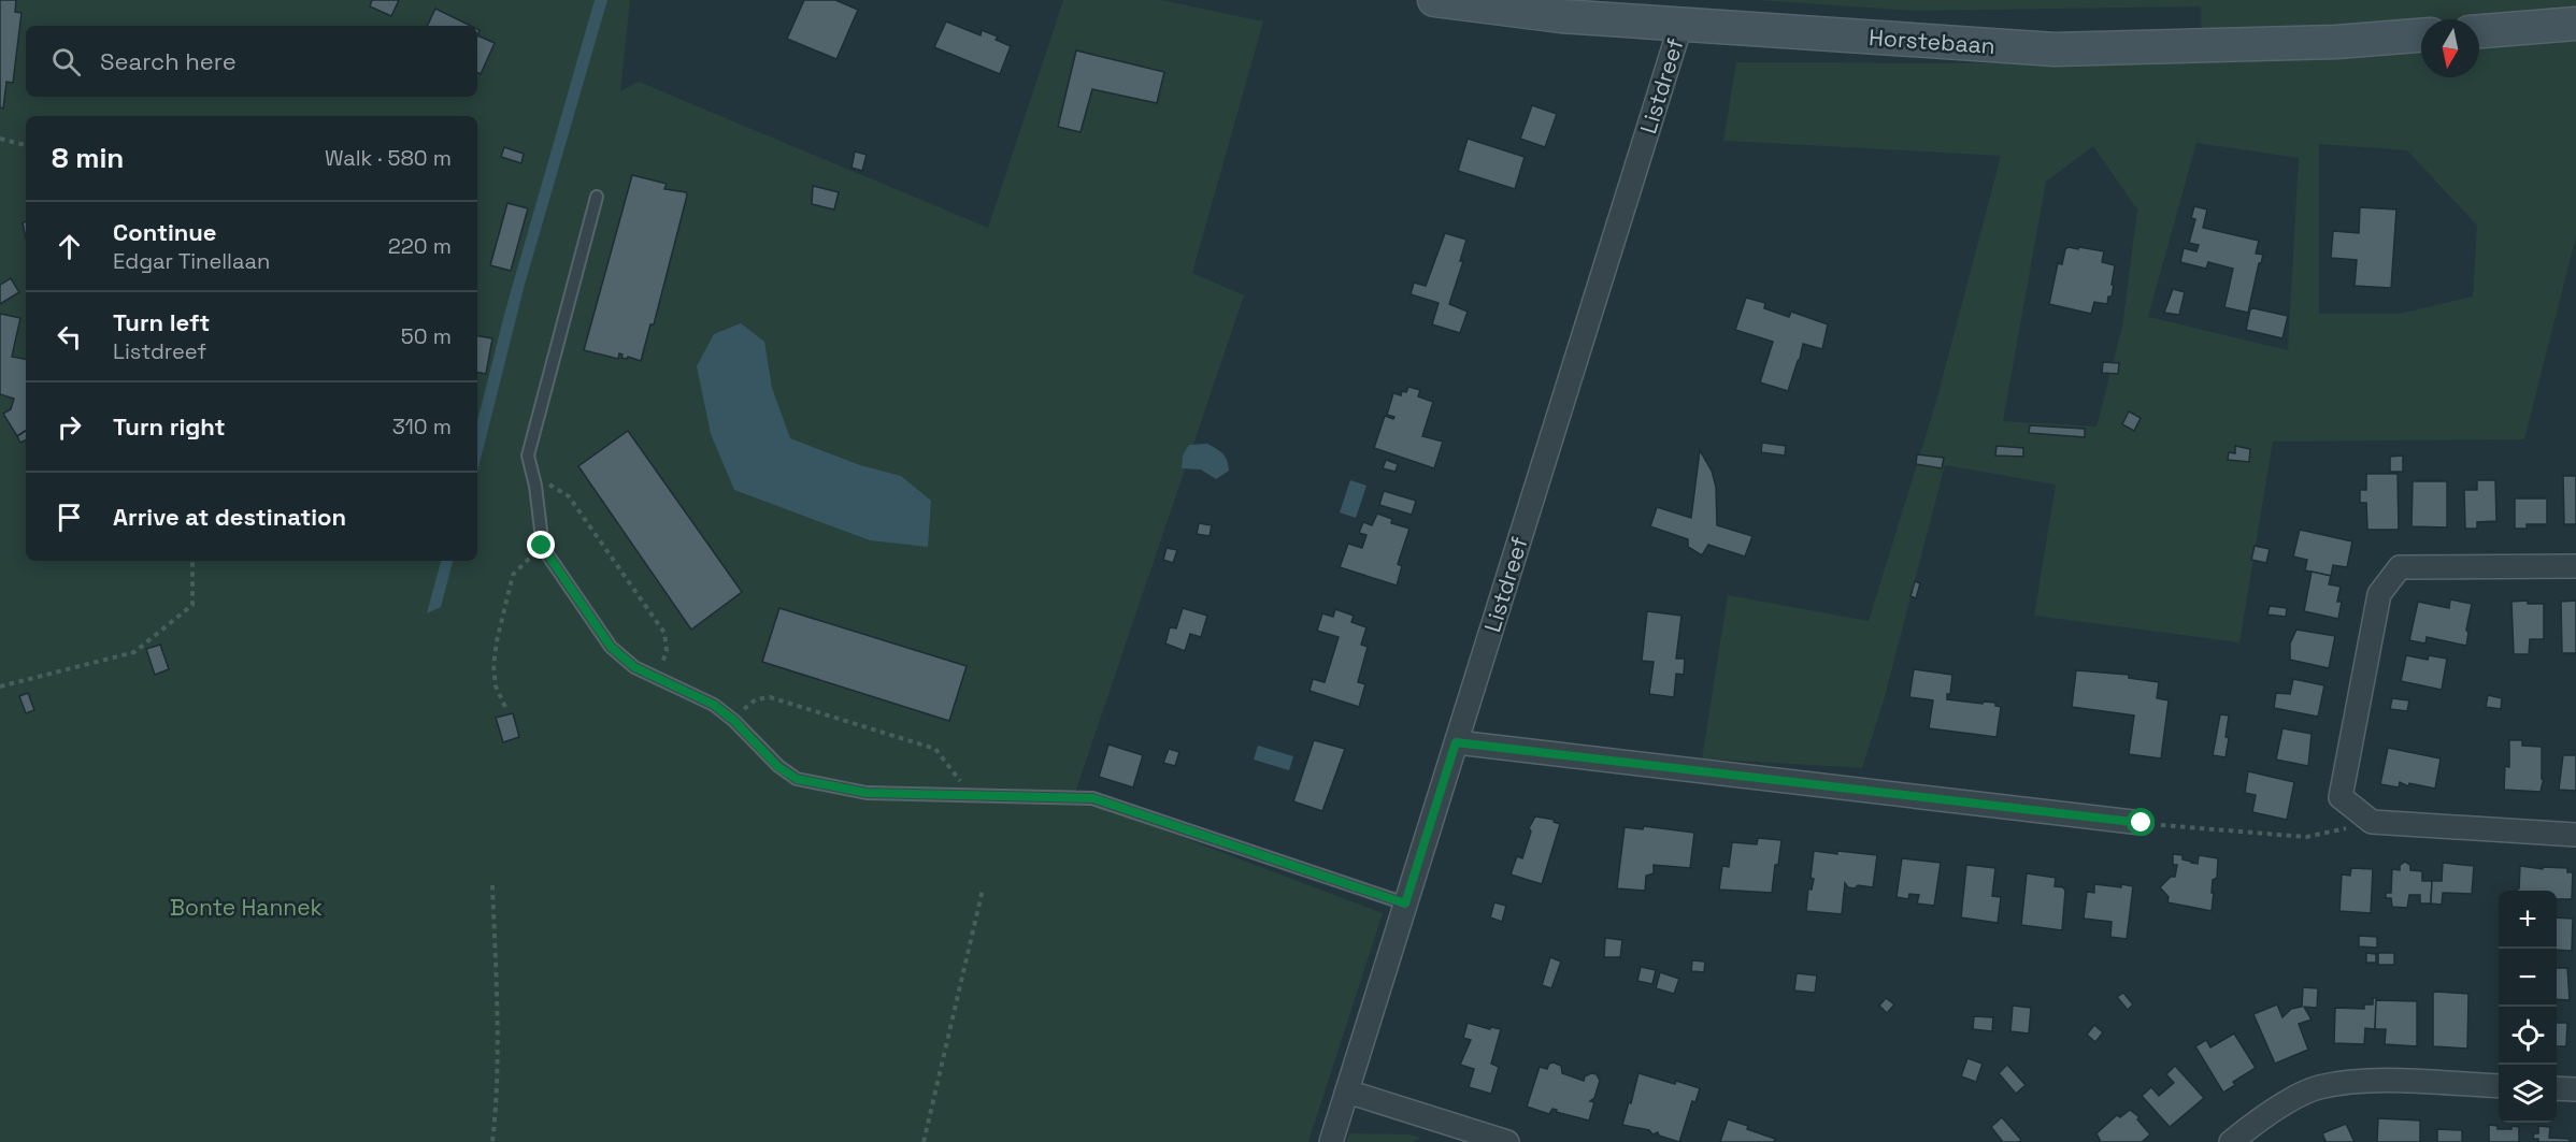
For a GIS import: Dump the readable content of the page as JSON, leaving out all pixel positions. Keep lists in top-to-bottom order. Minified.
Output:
{"streets":{"street":["Horstebaan","Listdreef"]},"crossings":[["Horstebaan","Listdreef"]],"parks":["Bonte Hannek"],"north":"bottom","page":{"search":"Search here","heading":["8 min","Walk · 580 m"],"list":[["Continue","Edgar Tinellaan","220 m"],["Turn left","Listdreef","50 m"],["Turn right","310 m"],"Arrive at destination"],"map_buttons":["+","−"]}}
